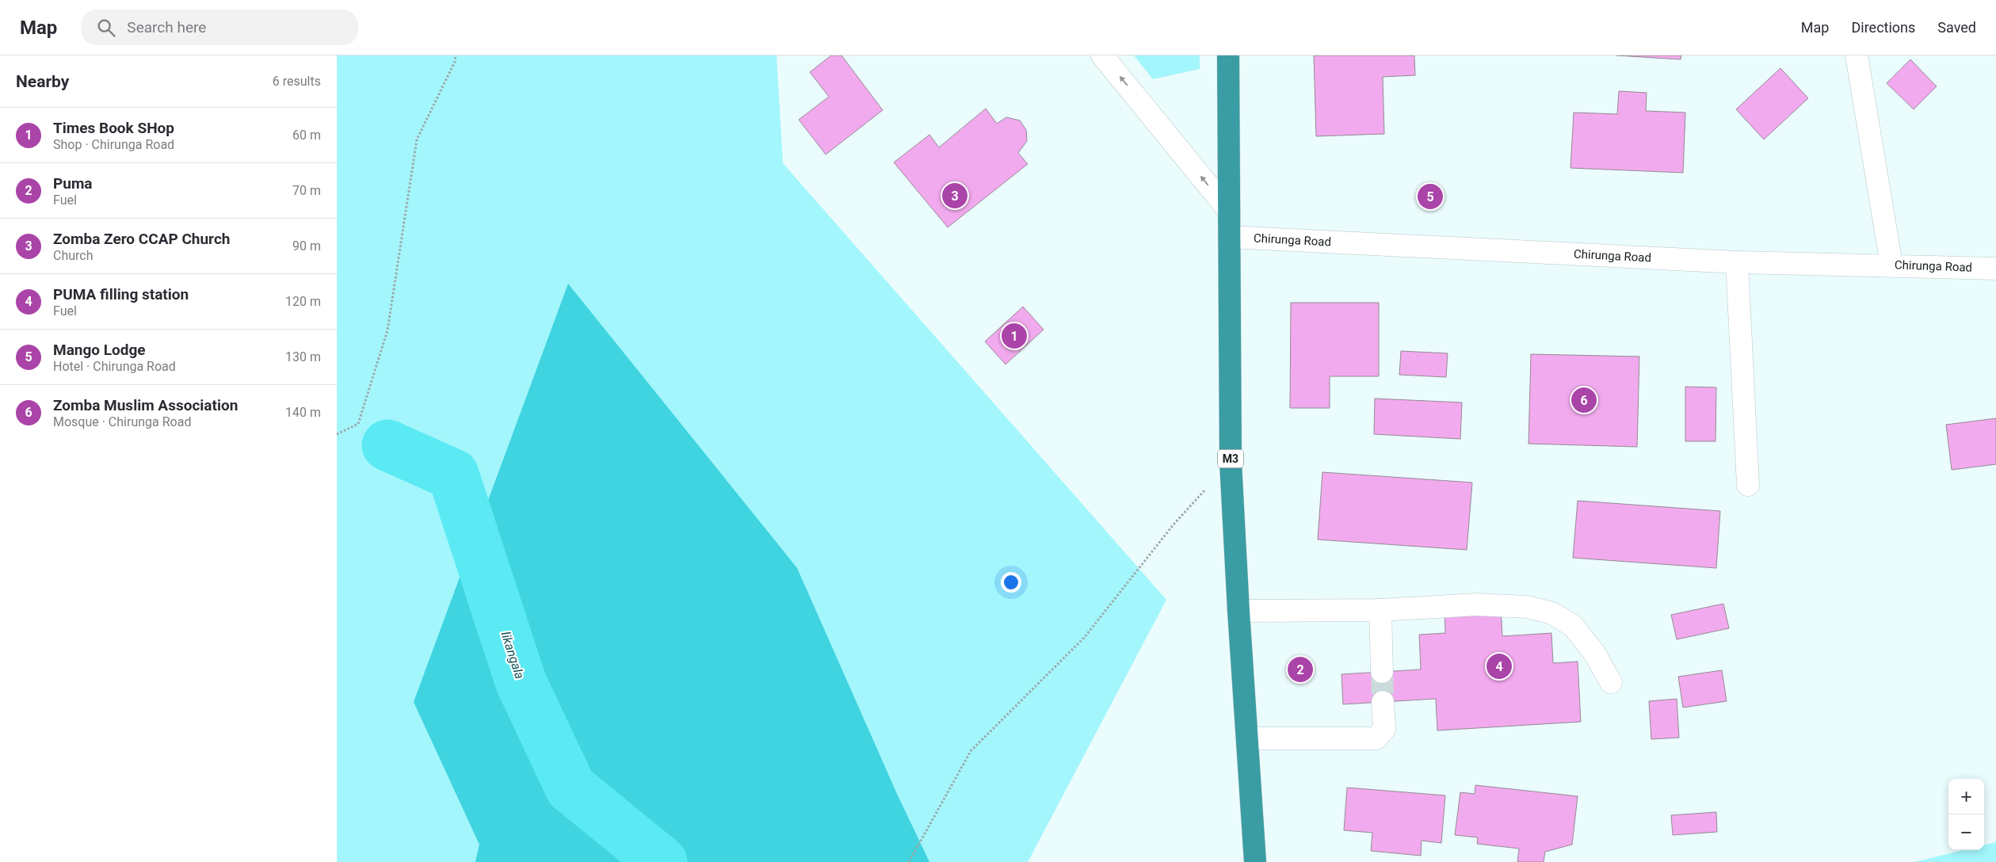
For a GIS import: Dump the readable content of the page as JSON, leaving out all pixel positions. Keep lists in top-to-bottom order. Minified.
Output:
{"streets":{"highway":["M3"],"street":["Chirunga Road"]},"crossings":[["Chirunga Road","M3"]],"water":["likangala"],"page":{"header":"Map","search":"Search here","nav":["Map","Directions","Saved"],"heading":["Nearby","6 results"],"list":[{"mark":"1","name":"Times Book SHop","note":"Shop · Chirunga Road","value":"60 m"},{"mark":"2","name":"Puma","note":"Fuel","value":"70 m"},{"mark":"3","name":"Zomba Zero CCAP Church","note":"Church","value":"90 m"},{"mark":"4","name":"PUMA filling station","note":"Fuel","value":"120 m"},{"mark":"5","name":"Mango Lodge","note":"Hotel · Chirunga Road","value":"130 m"},{"mark":"6","name":"Zomba Muslim Association","note":"Mosque · Chirunga Road","value":"140 m"}],"pins":["3","5","1","6","4","2"],"map_buttons":["+","−"]}}
